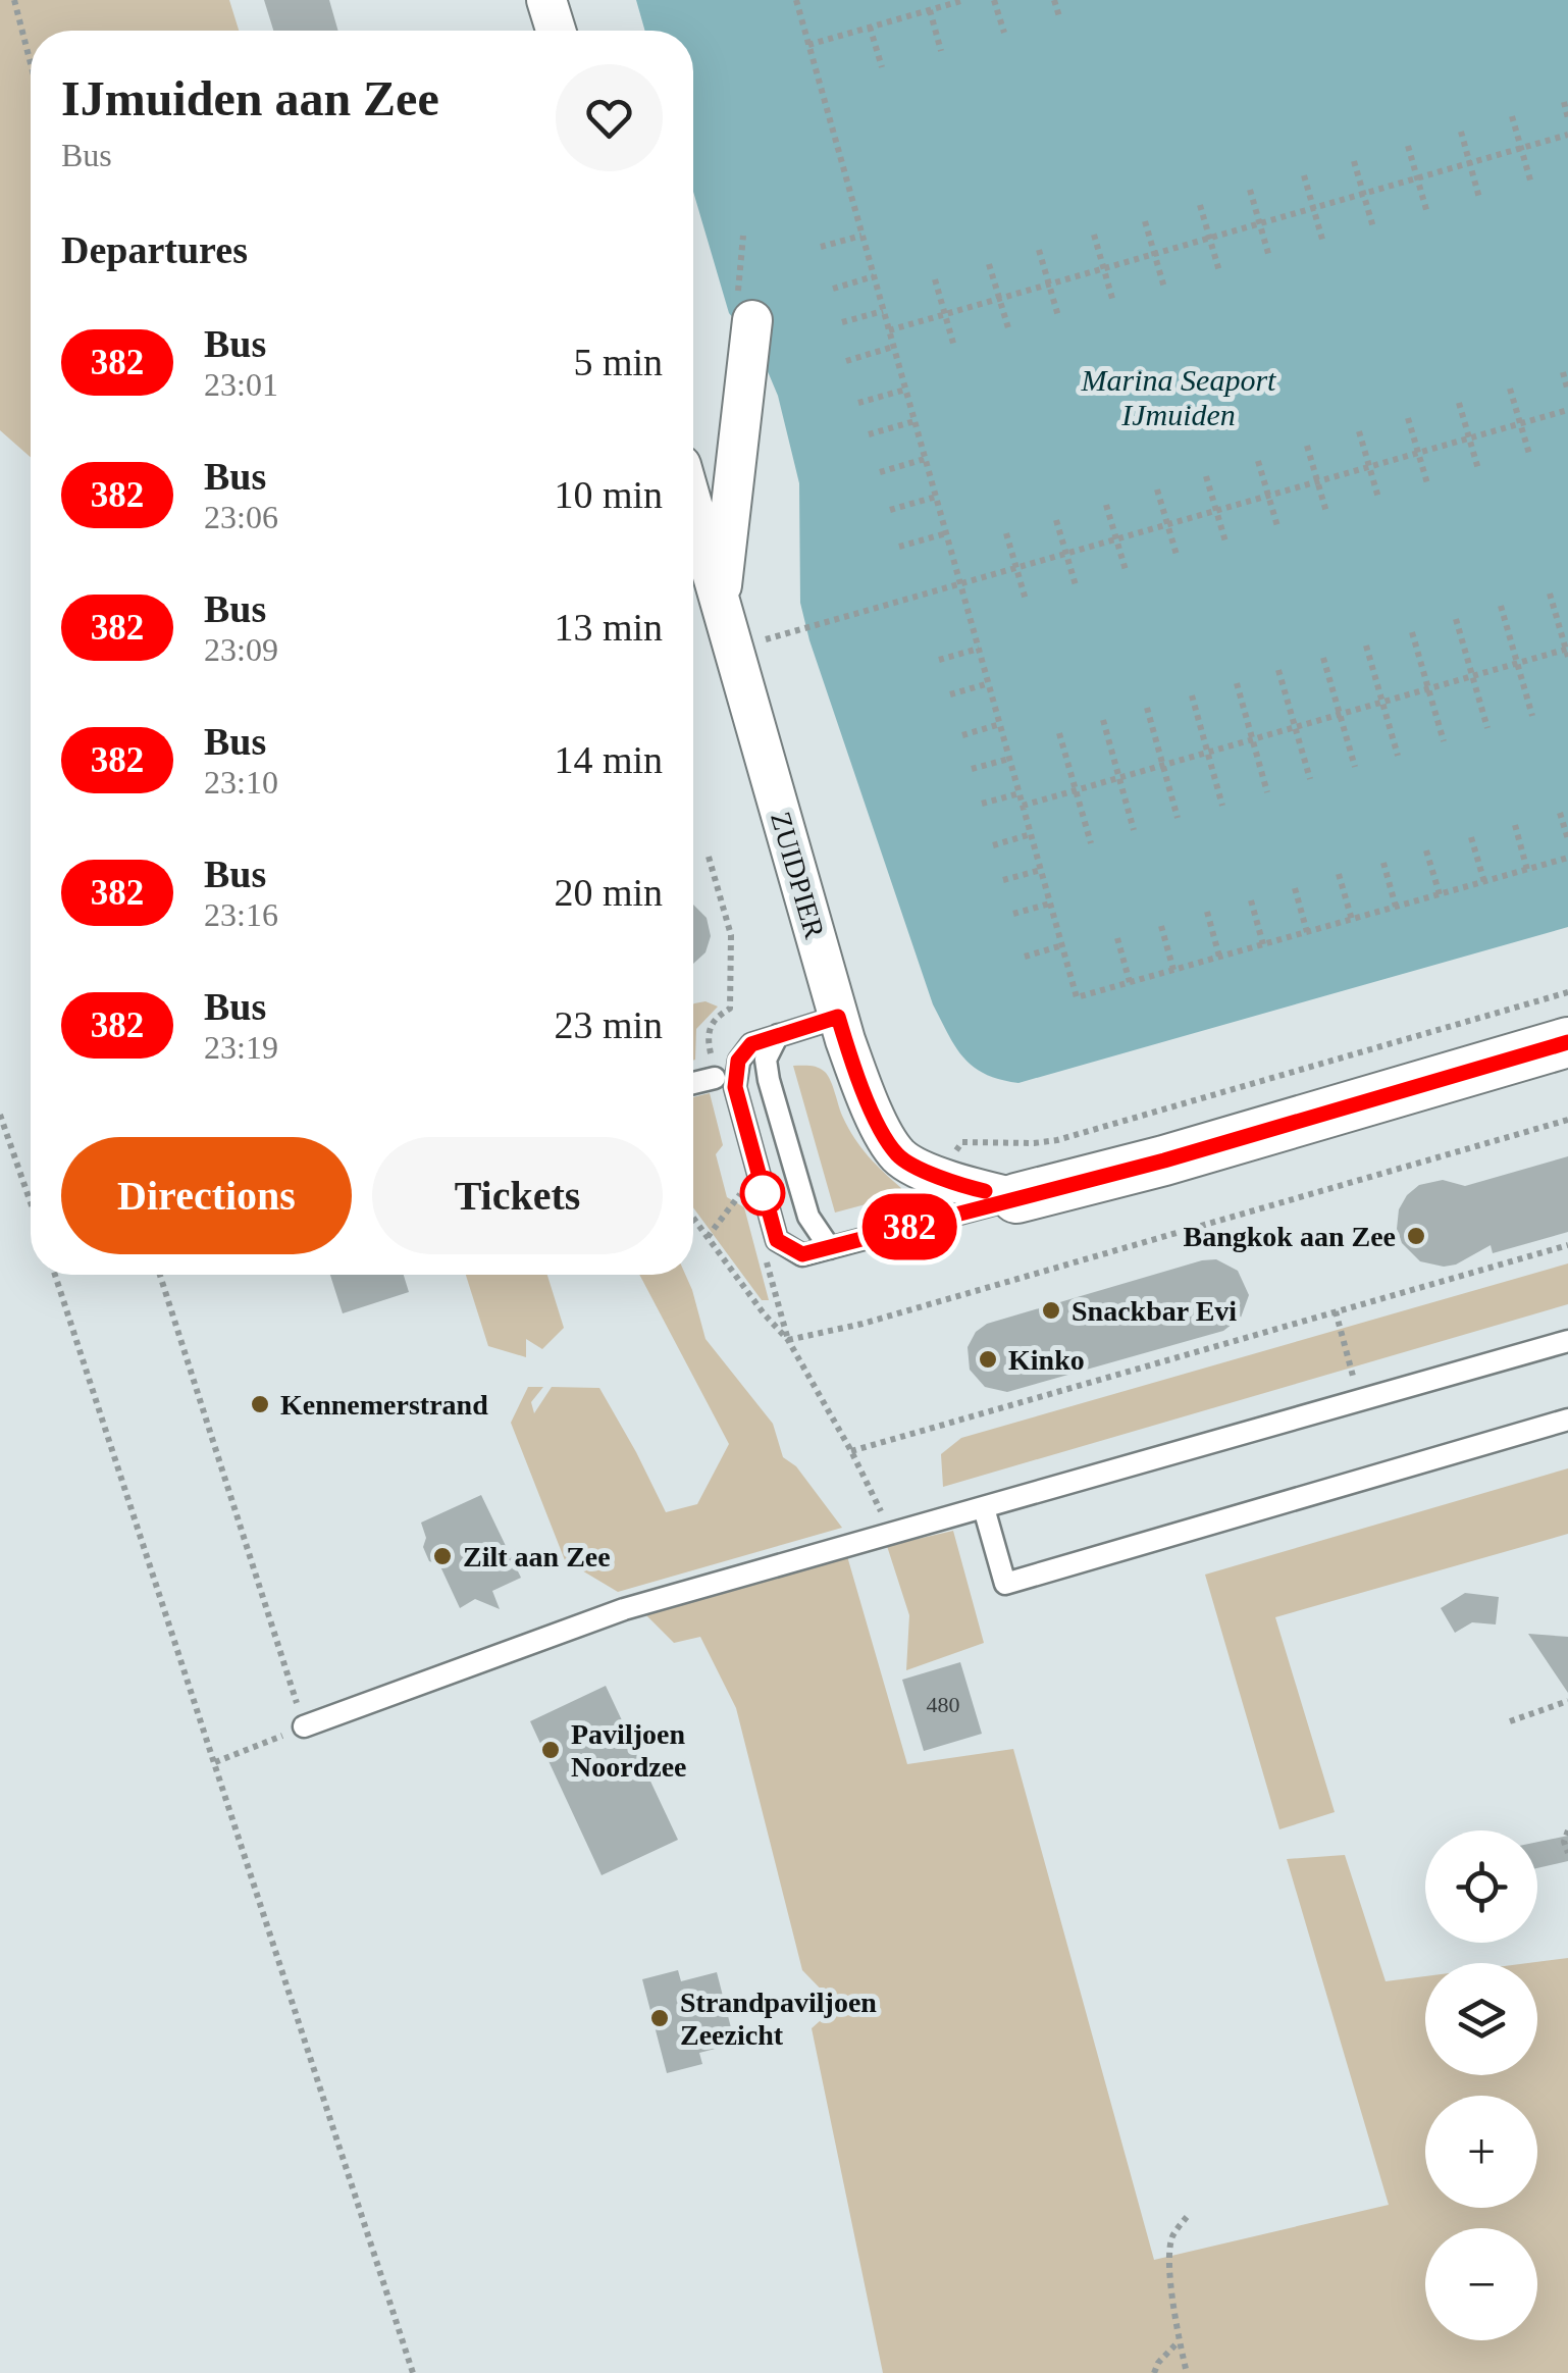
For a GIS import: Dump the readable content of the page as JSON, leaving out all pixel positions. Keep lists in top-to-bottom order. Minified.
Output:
{"streets":{"street":["ZUIDPIER"]},"water":["Marina Seaport IJmuiden"],"places":["Bangkok aan Zee","Snackbar Evi","Kinko","Kennemerstrand","Zilt aan Zee","Paviljoen Noordzee","Strandpaviljoen Zeezicht"],"lines":["bus line 382"],"house_numbers":["480"],"page":{"on_map":"382","heading":[["IJmuiden aan Zee","Bus"],"Departures"],"list":[{"mark":"382","name":"Bus","note":"23:01","value":"5 min"},{"mark":"382","name":"Bus","note":"23:06","value":"10 min"},{"mark":"382","name":"Bus","note":"23:09","value":"13 min"},{"mark":"382","name":"Bus","note":"23:10","value":"14 min"},{"mark":"382","name":"Bus","note":"23:16","value":"20 min"},{"mark":"382","name":"Bus","note":"23:19","value":"23 min"}],"buttons":["Directions","Tickets"],"map_buttons":["+","−"]}}
